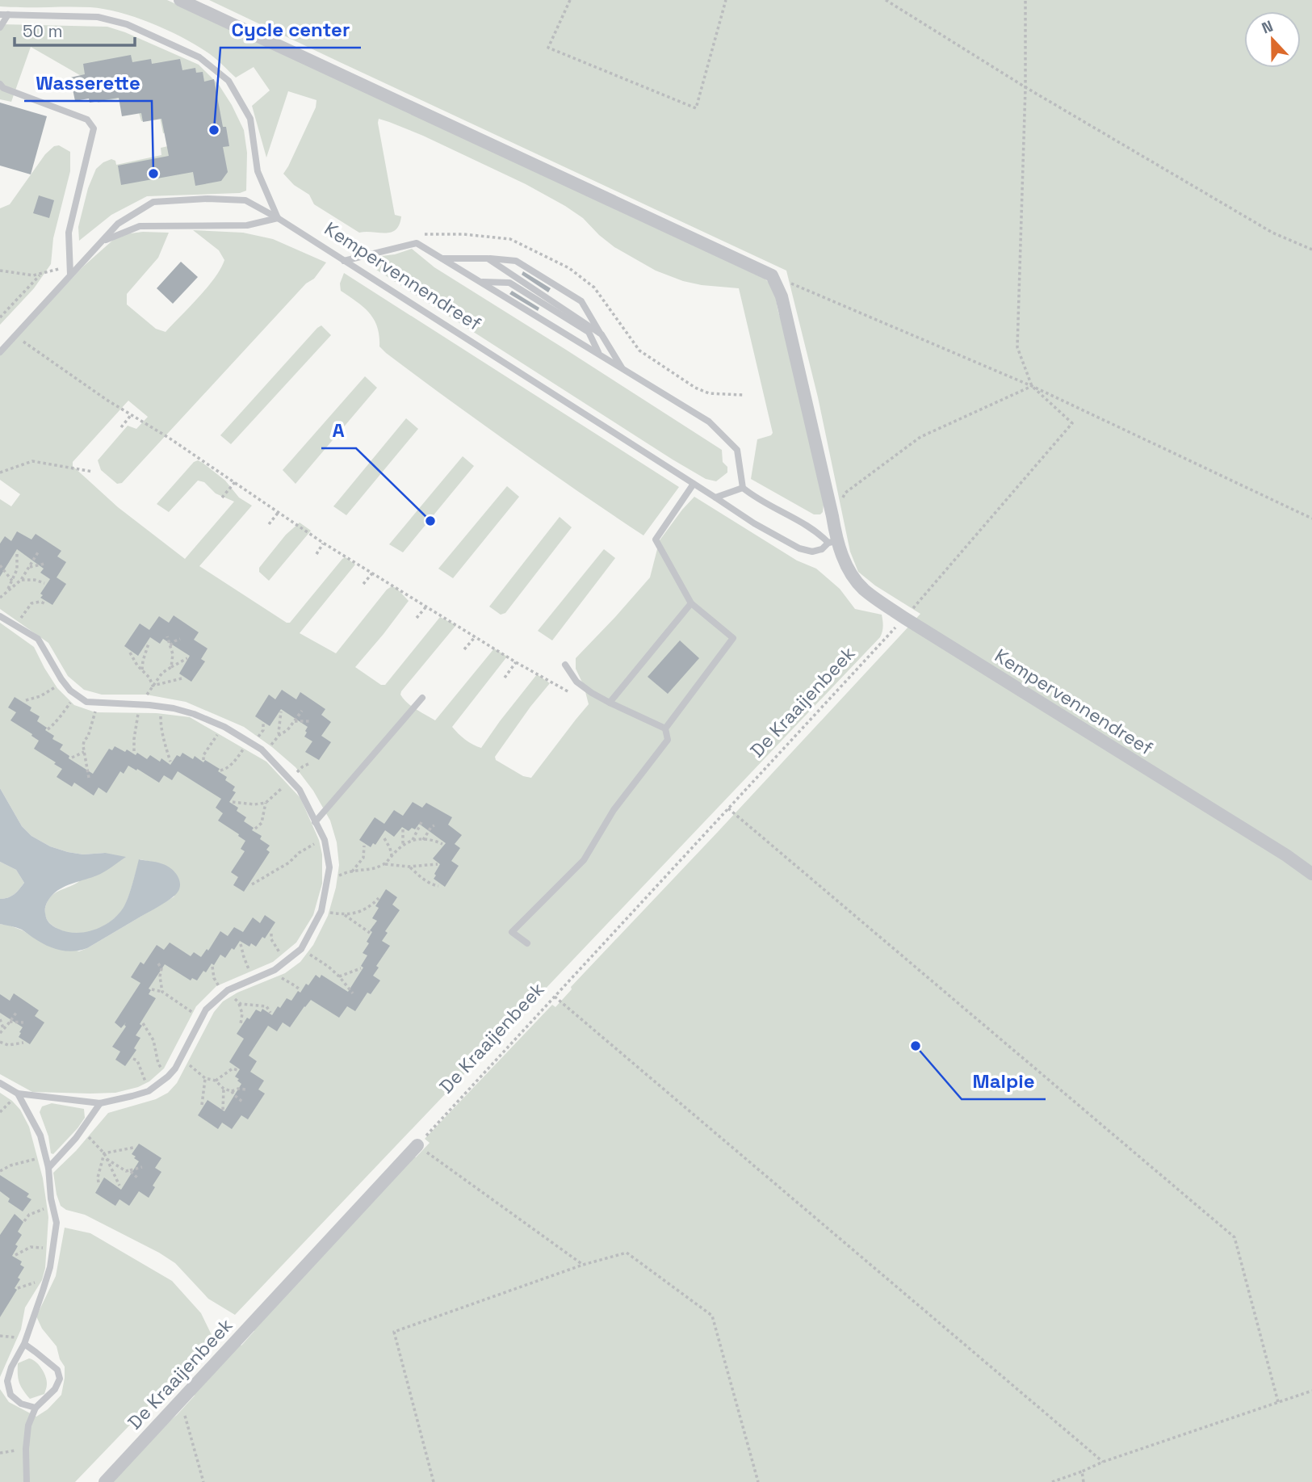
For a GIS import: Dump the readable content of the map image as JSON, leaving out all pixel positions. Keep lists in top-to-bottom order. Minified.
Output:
{"streets":{"street":["Kempervennendreef","De Kraaijenbeek"]},"crossings":[["Kempervennendreef","De Kraaijenbeek"]],"places":["Cycle center","Wasserette","A","Malpie"],"scale_bar":"50 m","north":"top"}
